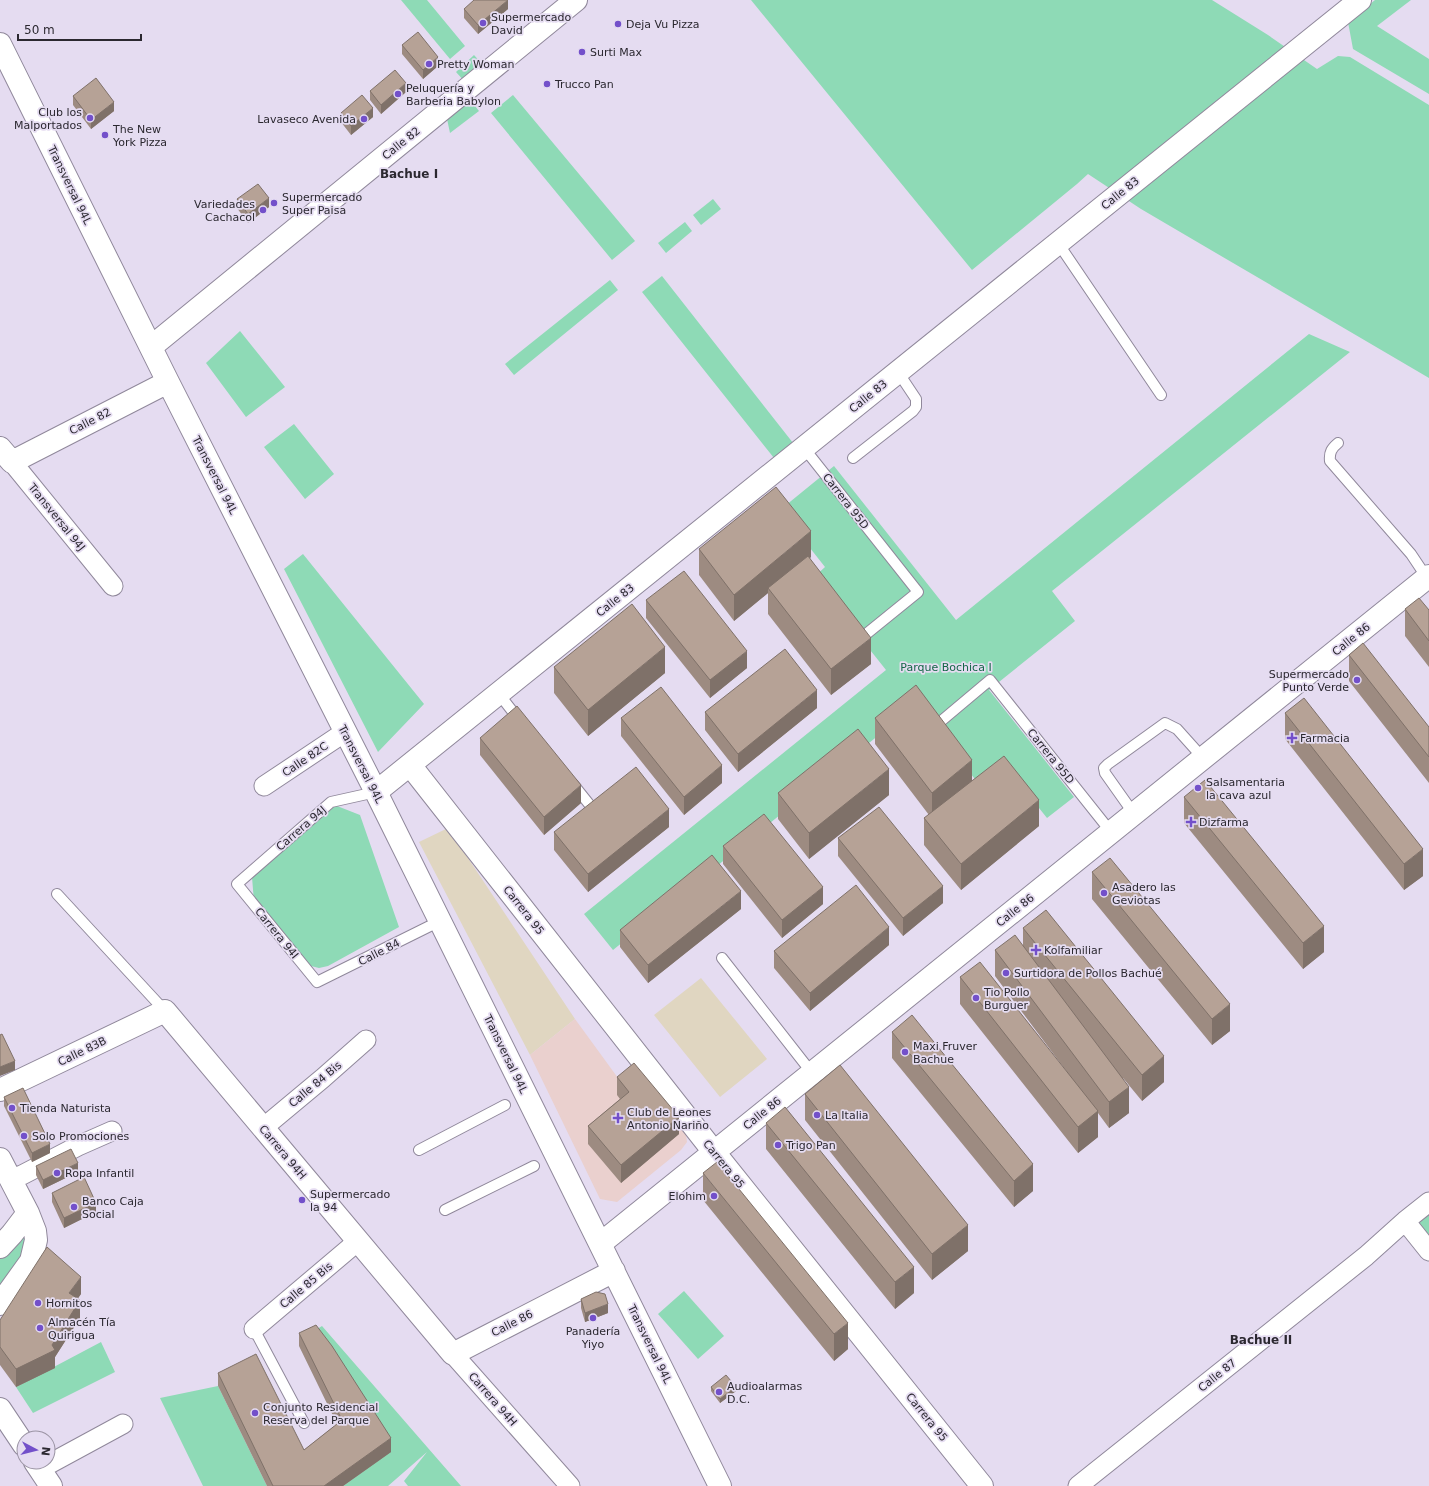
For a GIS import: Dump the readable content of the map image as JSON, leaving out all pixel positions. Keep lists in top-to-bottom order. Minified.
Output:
{"streets":{"street":["Calle 82","Transversal 94L","Calle 83","Transversal 94J","Calle 86","Calle 82C","Carrera 95","Calle 83B","Calle 84 Bis","Carrera 94H","Calle 85 Bis","Calle 87"],"lane":["Carrera 95D","Carrera 94J","Carrera 94I","Calle 84"]},"crossings":[["Calle 82","Transversal 94L"],["Calle 82","Transversal 94J"],["Transversal 94L","Calle 83"],["Transversal 94L","Calle 86"],["Transversal 94L","Calle 82C"],["Transversal 94L","Carrera 94J"],["Transversal 94L","Calle 84"],["Calle 83","Carrera 95D"],["Calle 83","Carrera 94J"],["Calle 83","Carrera 95"],["Carrera 95D","Calle 86"],["Calle 86","Carrera 95"],["Calle 86","Carrera 94H"],["Carrera 94J","Carrera 94I"],["Carrera 94I","Calle 84"],["Calle 83B","Carrera 94H"],["Calle 84 Bis","Carrera 94H"],["Carrera 94H","Calle 85 Bis"]],"districts":["Bachue I","Bachue II"],"parks":["Parque Bochica I"],"places":{"other":["Supermercado David","Deja Vu Pizza","Surti Max","Pretty Woman","Trucco Pan","Peluquería y Barberia Babylon","Club los Malportados","Lavaseco Avenida","The New York Pizza","Supermercado Super Paisa","Variedades Cachacol","Supermercado Punto Verde","Salsamentaria la cava azul","Asadero las Geviotas","Surtidora de Pollos Bachué","Tio Pollo Burguer","Maxi Fruver Bachue","Tienda Naturista","La Italia","Solo Promociones","Trigo Pan","Ropa Infantil","Elohim","Supermercado la 94","Banco Caja Social","Hornitos","Panadería Yiyo","Almacén Tía Quirigua","Audioalarmas D.C.","Conjunto Residencial Reserva del Parque"],"health":["Farmacia","Dizfarma","Kolfamiliar","Club de Leones Antonio Nariño"]},"scale_bar":"50 m","north":"right"}
